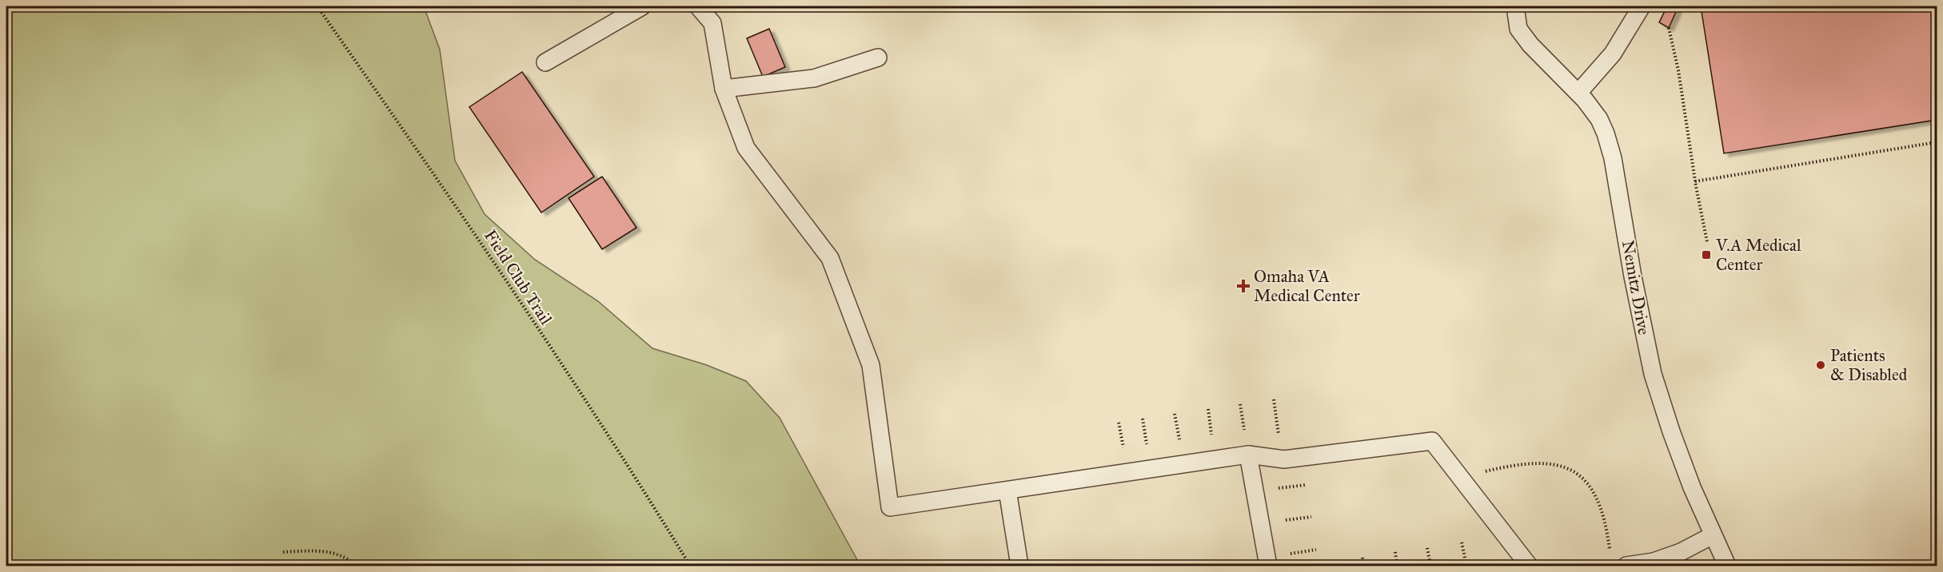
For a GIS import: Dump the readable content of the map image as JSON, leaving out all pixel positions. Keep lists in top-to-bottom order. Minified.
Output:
{"streets":{"lane":["Nemitz Drive"],"path":["Field Club Trail"]},"places":{"transit":["V.A Medical Center"],"health":["Omaha VA Medical Center"],"other":["Patients & Disabled"]}}
